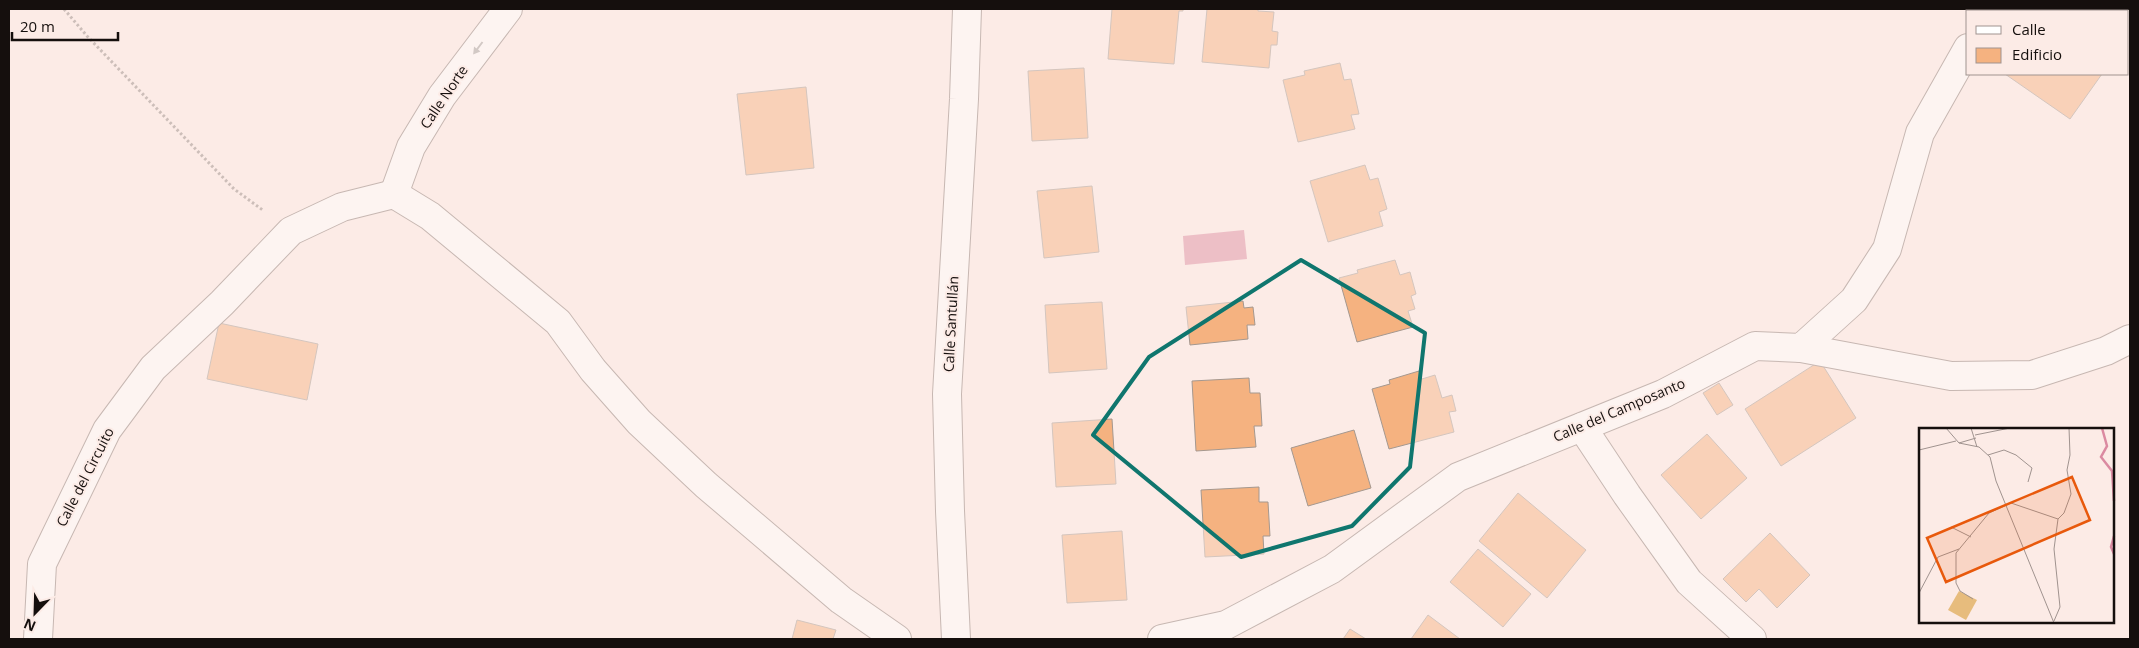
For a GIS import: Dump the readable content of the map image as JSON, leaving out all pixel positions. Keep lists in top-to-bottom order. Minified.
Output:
{"streets":{"street":["Calle Norte","Calle Santullán","Calle del Camposanto","Calle del Circuito"]},"one_way":["Calle Norte"],"legend":["Calle","Edificio"],"scale_bar":"20 m","north":"bottom left"}
